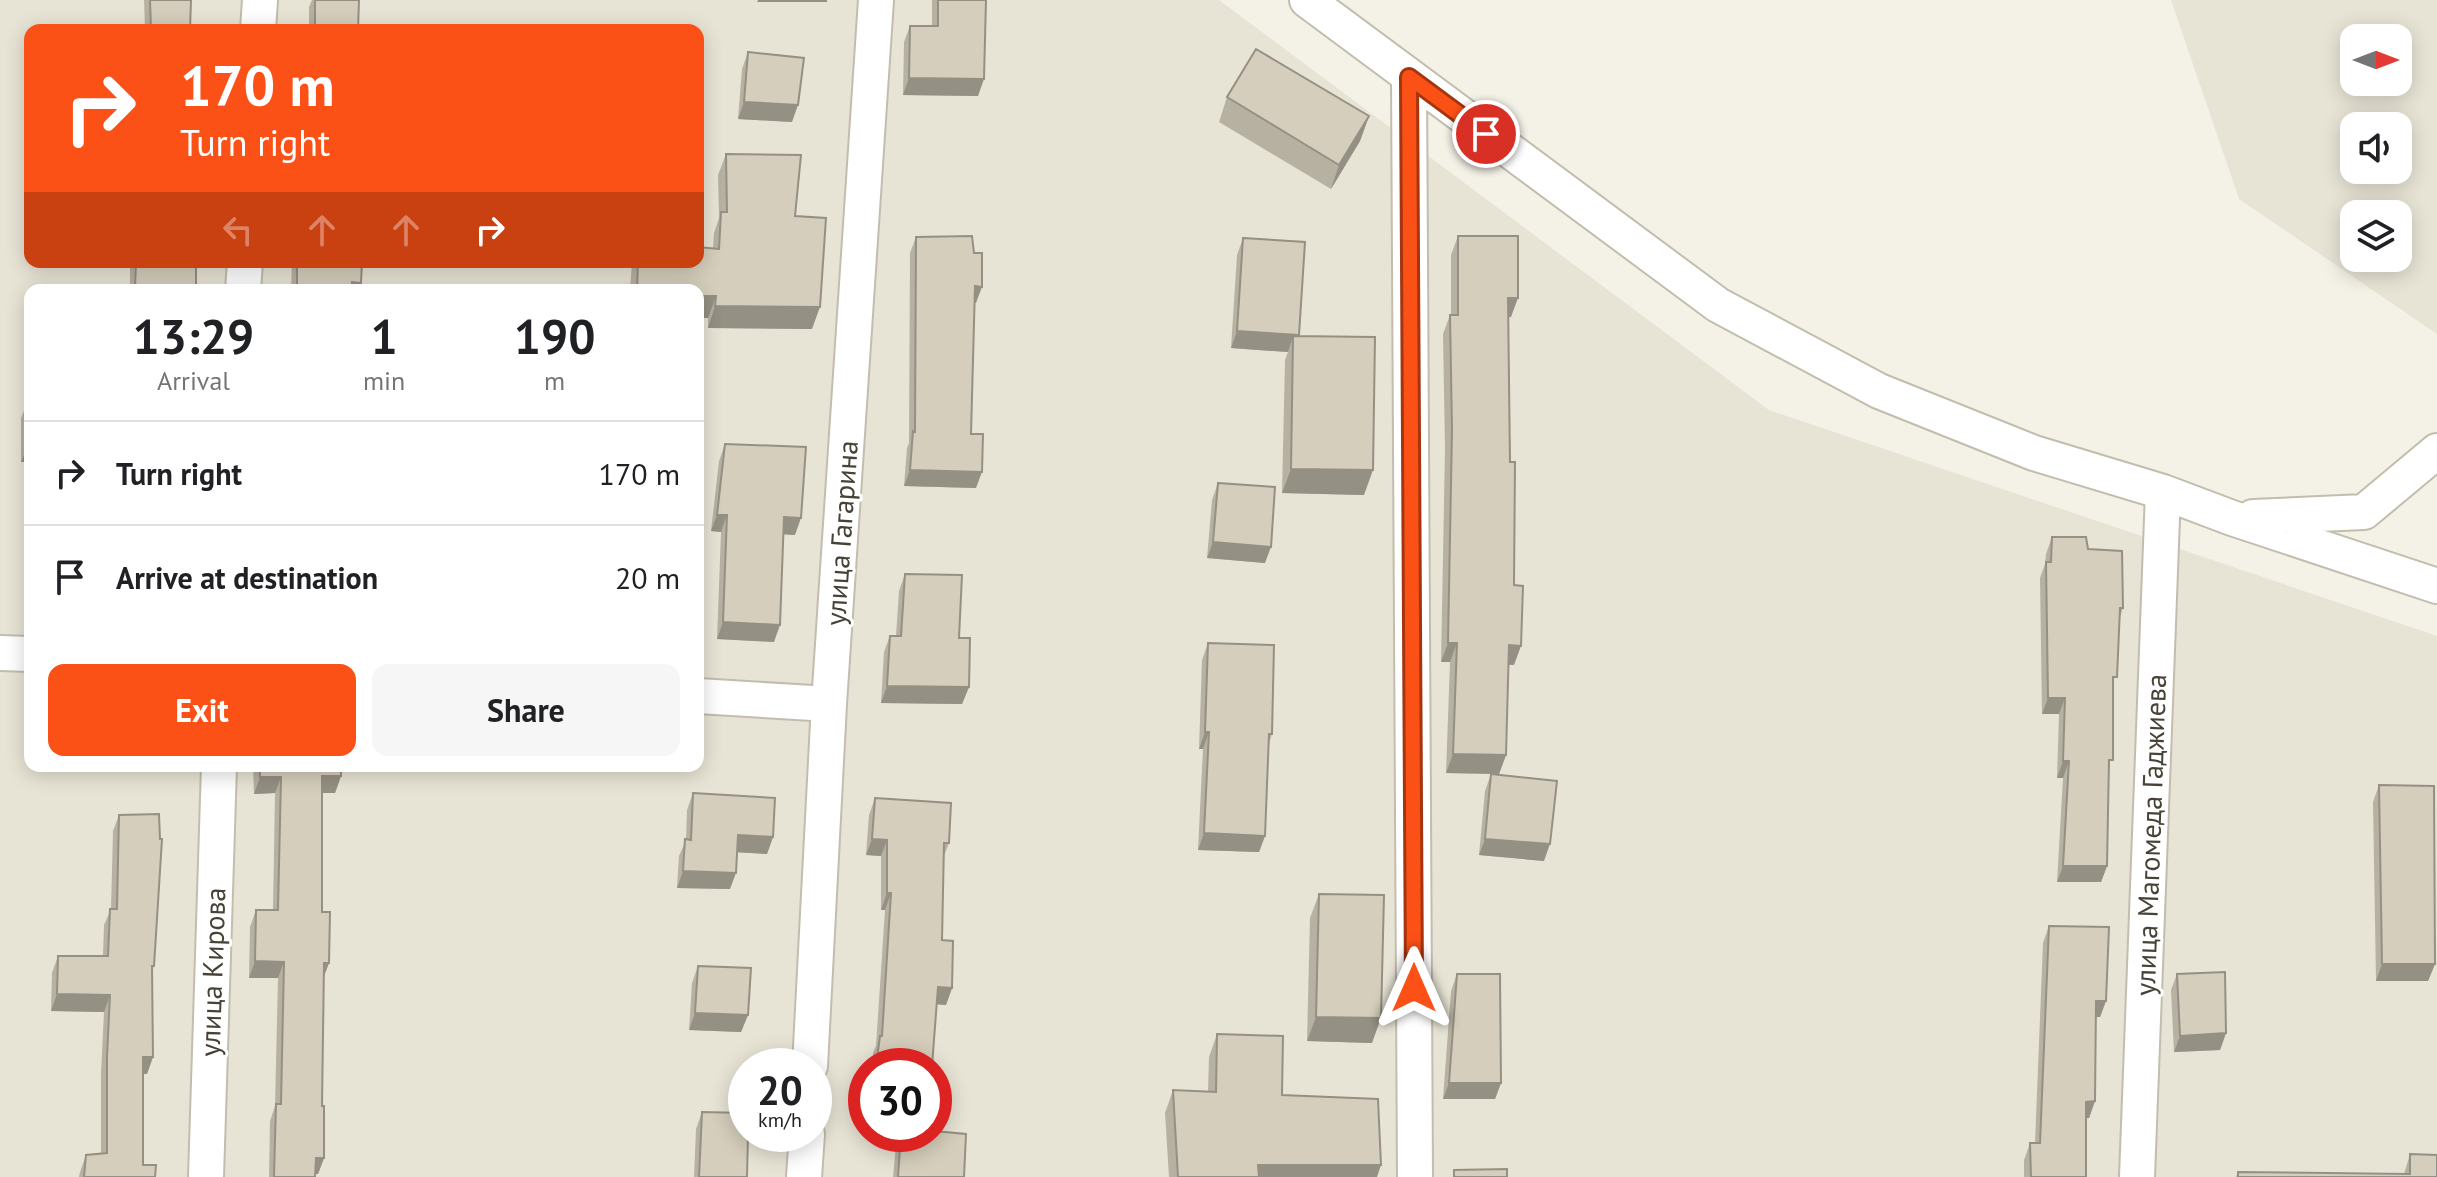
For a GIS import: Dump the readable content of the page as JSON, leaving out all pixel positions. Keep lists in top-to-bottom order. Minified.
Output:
{"streets":{"street":["улица Гагарина","улица Магомеда Гаджиева","улица Кирова"]},"north":"right","page":{"turn":["170 m","Turn right"],"eta":["13:29","Arrival","1","min","190","m"],"list":[{"name":"Turn right","value":"170 m"},{"name":"Arrive at destination","value":"20 m"}],"buttons":["Exit","Share"],"speed":"20 km/h","limit":"30"}}
